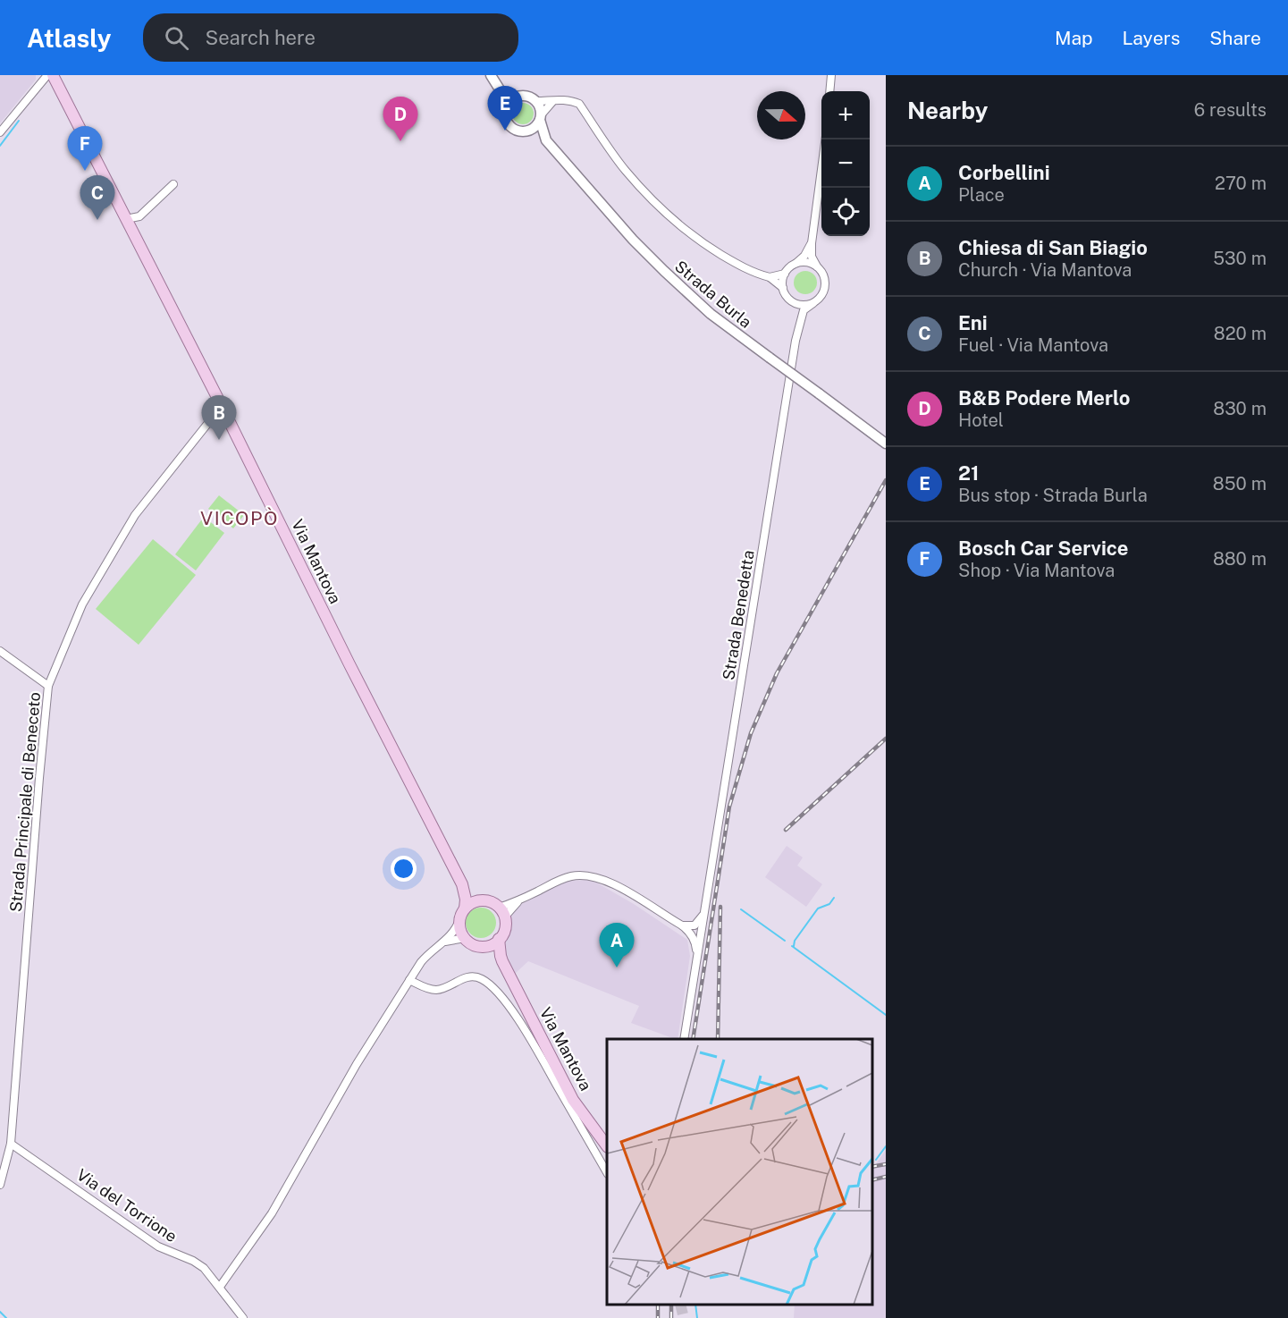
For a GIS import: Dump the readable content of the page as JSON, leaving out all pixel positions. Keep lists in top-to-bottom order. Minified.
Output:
{"streets":{"main road":["Strada Burla","Via Mantova"],"street":["Strada Benedetta","Strada Principale di Beneceto","Via del Torrione"]},"crossings":[["Via Mantova","Strada Benedetta"],["Via Mantova","Strada Principale di Beneceto"],["Strada Principale di Beneceto","Via del Torrione"]],"districts":["VICOPÒ"],"north":"right","page":{"header":"Atlasly","search":"Search here","nav":["Map","Layers","Share"],"heading":["Nearby","6 results"],"pins":["E","D","F","C","B","A"],"map_buttons":["+","−"],"list":[{"mark":"A","name":"Corbellini","note":"Place","value":"270 m"},{"mark":"B","name":"Chiesa di San Biagio","note":"Church · Via Mantova","value":"530 m"},{"mark":"C","name":"Eni","note":"Fuel · Via Mantova","value":"820 m"},{"mark":"D","name":"B&B Podere Merlo","note":"Hotel","value":"830 m"},{"mark":"E","name":"21","note":"Bus stop · Strada Burla","value":"850 m"},{"mark":"F","name":"Bosch Car Service","note":"Shop · Via Mantova","value":"880 m"}]}}
